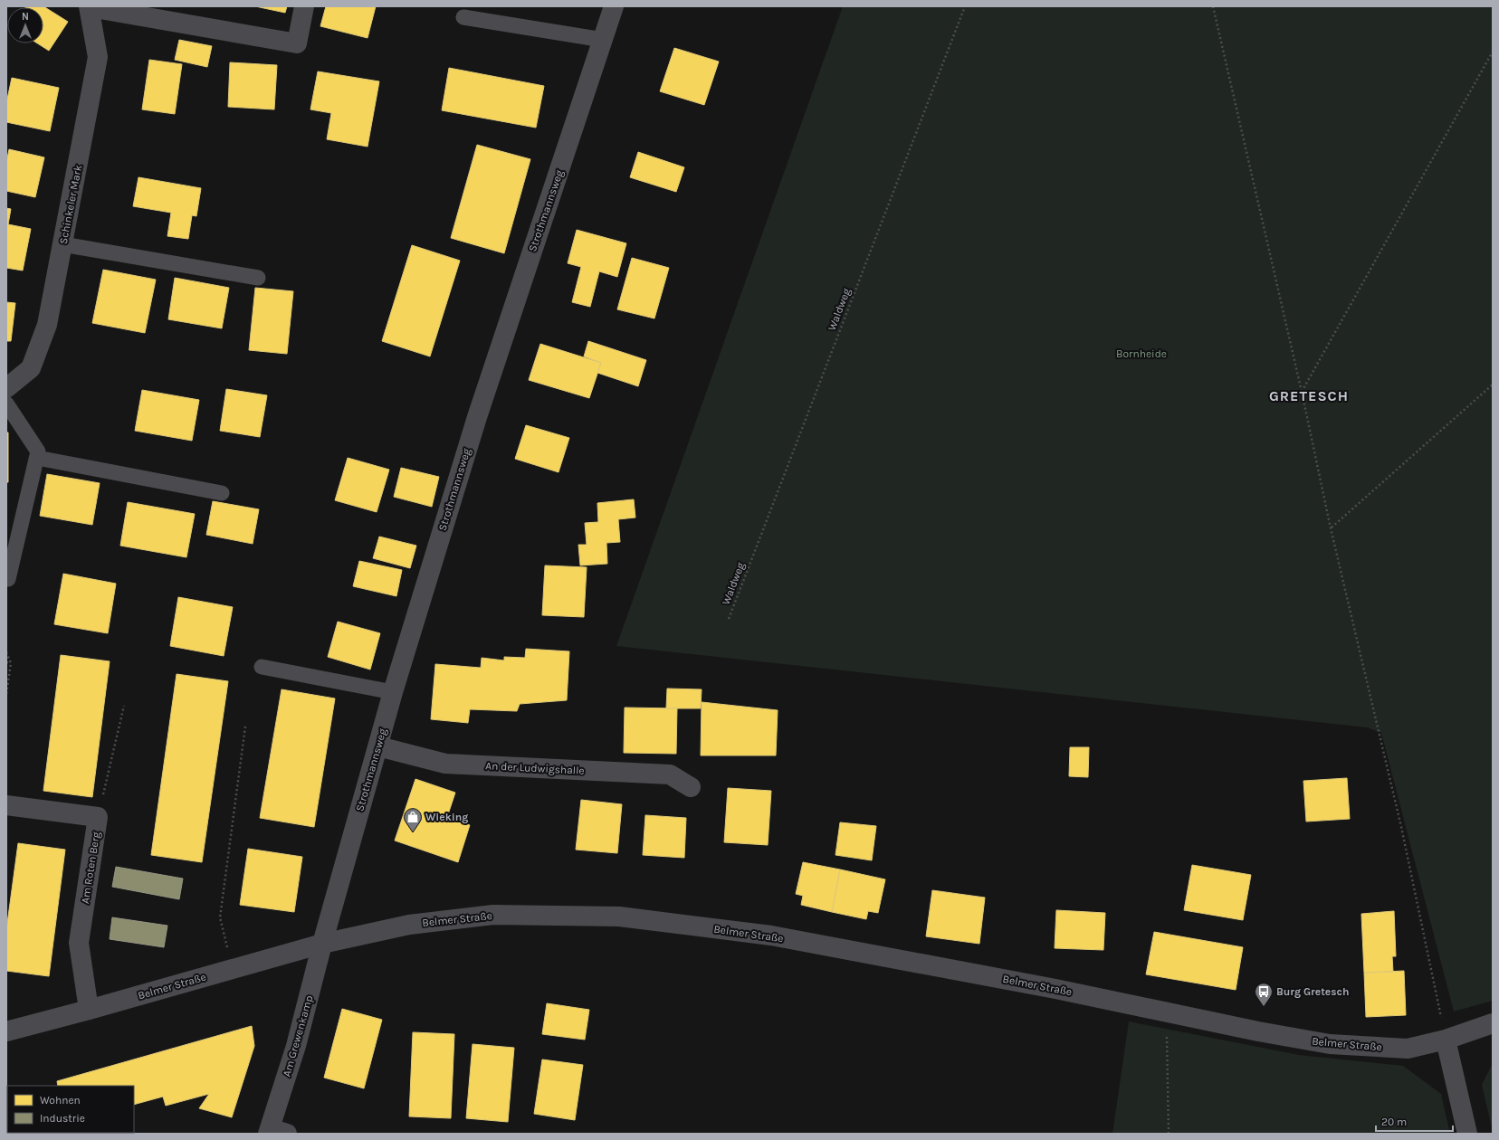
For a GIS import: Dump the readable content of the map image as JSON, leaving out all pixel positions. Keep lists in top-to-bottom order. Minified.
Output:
{"streets":{"street":["Schinkeler Mark","Strothmannsweg","An der Ludwigshalle","Am Roten Berg","Belmer Straße","Am Grewenkamp"],"path":["Waldweg"]},"crossings":[["Strothmannsweg","An der Ludwigshalle"],["Strothmannsweg","Belmer Straße"],["Strothmannsweg","Am Grewenkamp"],["Am Roten Berg","Belmer Straße"],["Belmer Straße","Am Grewenkamp"]],"districts":["GRETESCH"],"parks":["Bornheide"],"places":{"shop":["Wieking"],"bus stop":["Burg Gretesch"]},"legend":["Wohnen","Industrie"],"scale_bar":"20 m","north":"top"}
